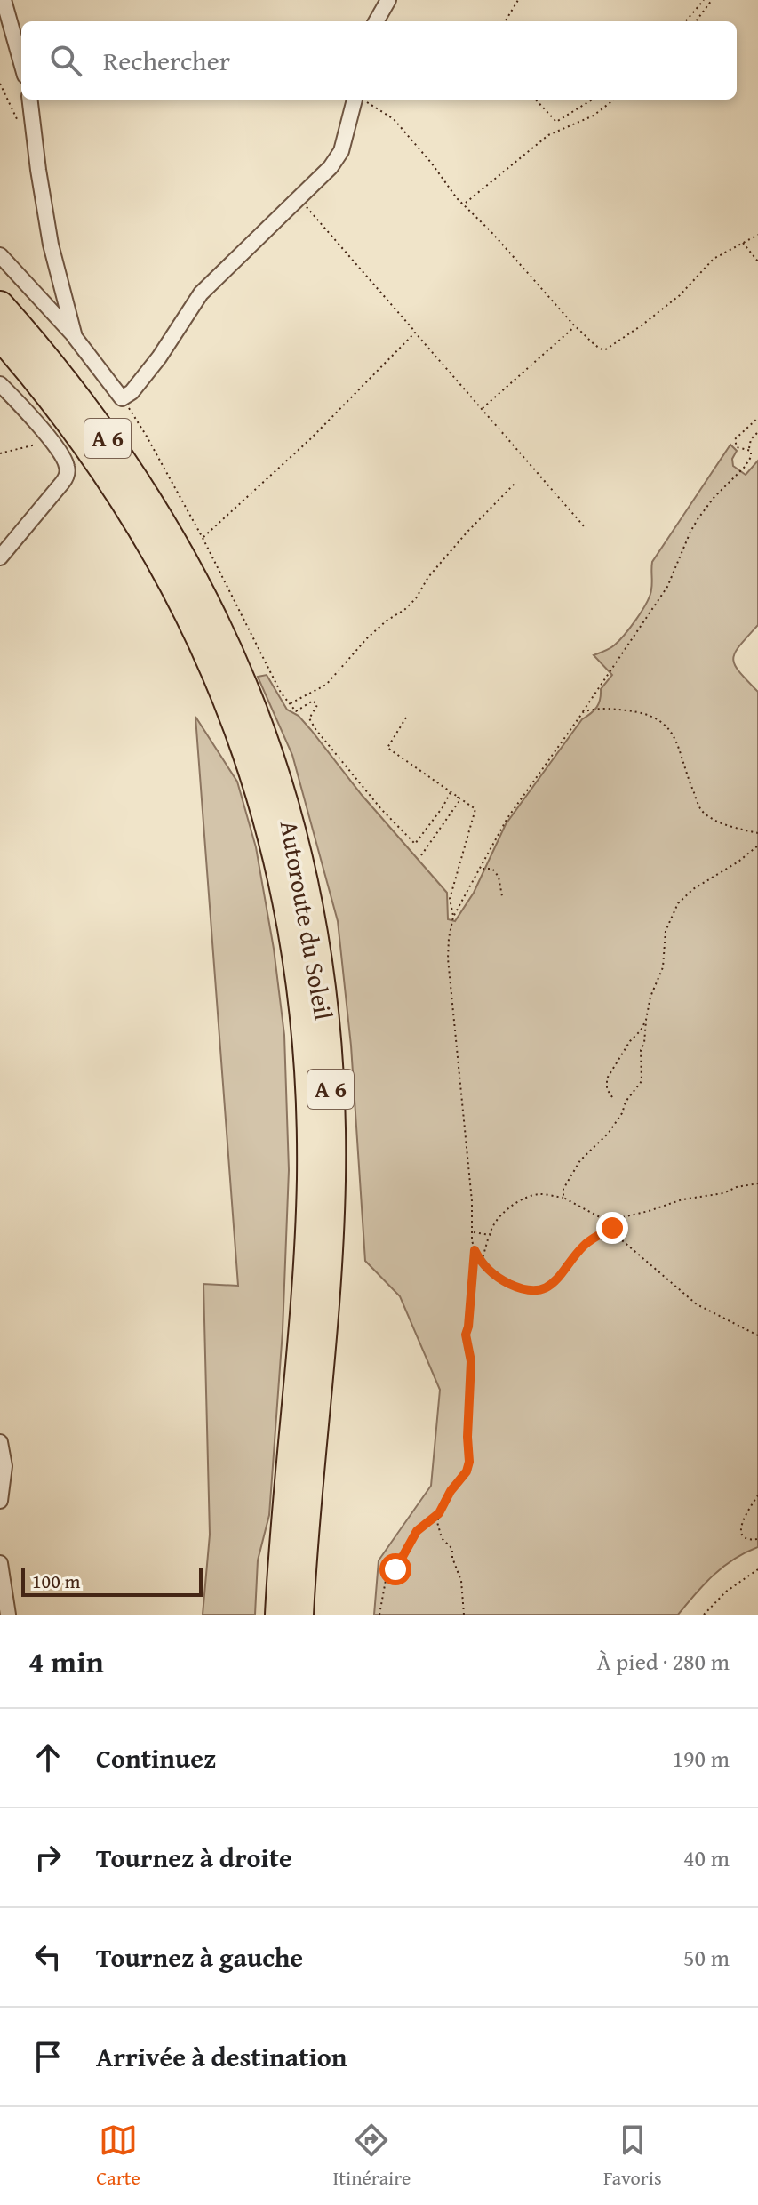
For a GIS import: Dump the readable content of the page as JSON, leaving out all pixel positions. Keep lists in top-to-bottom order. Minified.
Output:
{"streets":{"highway":["A 6","Autoroute du Soleil"]},"scale_bar":"100 m","page":{"search":"Rechercher","scale":"100 m","heading":["4 min","À pied · 280 m"],"list":[["Continuez","190 m"],["Tournez à droite","40 m"],["Tournez à gauche","50 m"],"Arrivée à destination"],"nav":["Carte","Itinéraire","Favoris"]}}
